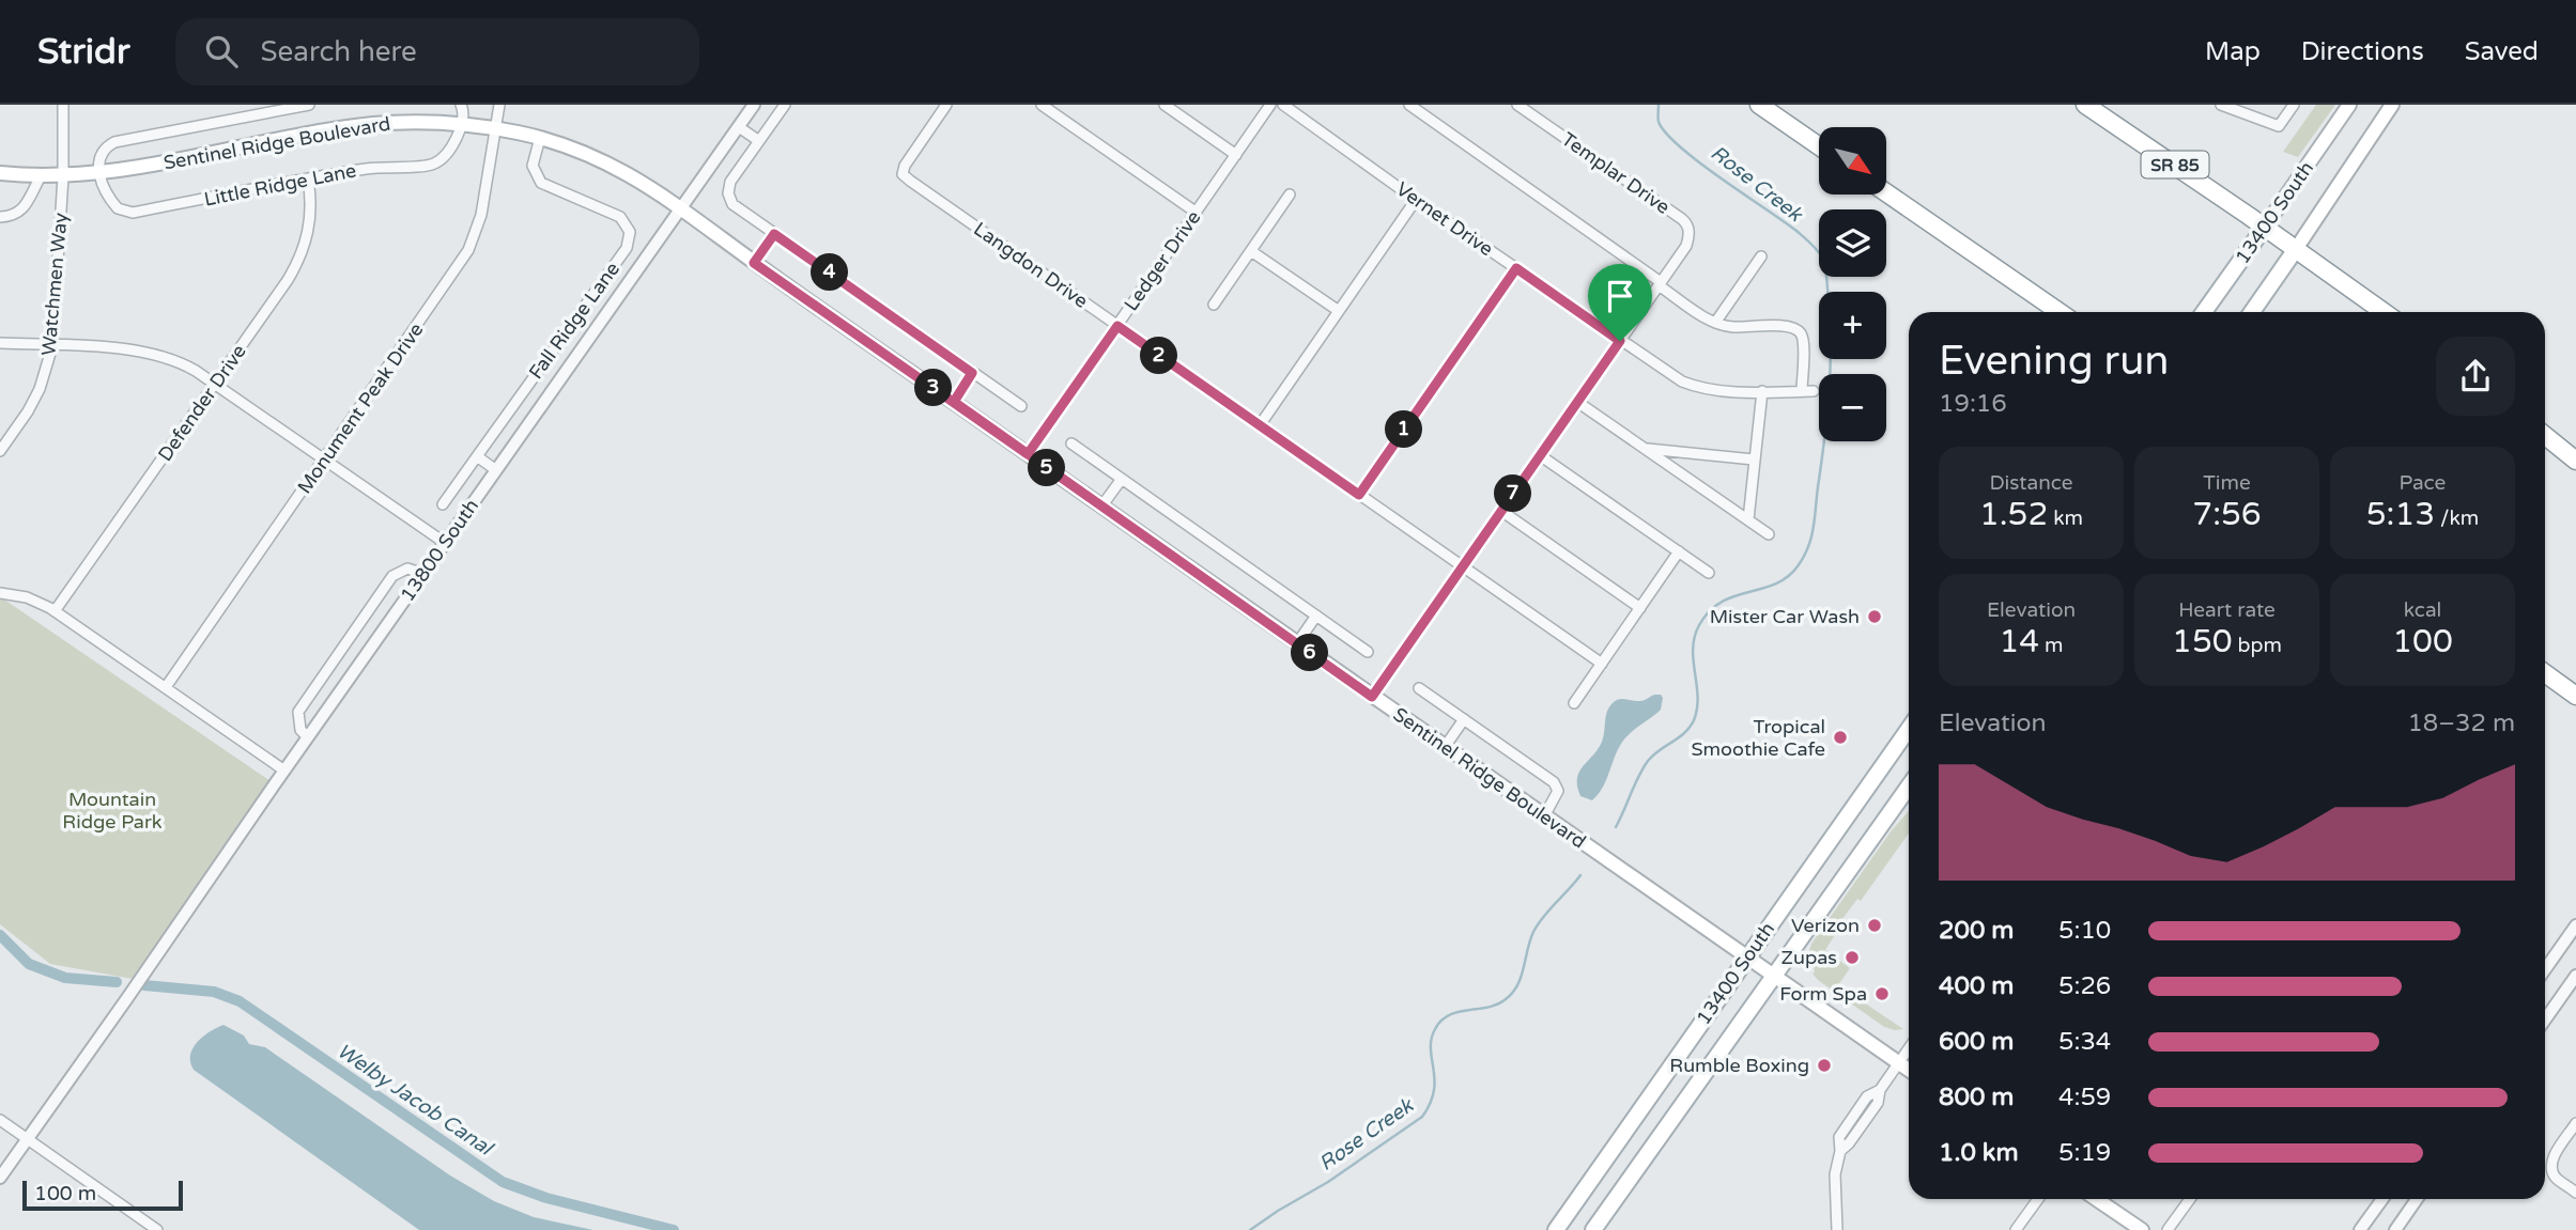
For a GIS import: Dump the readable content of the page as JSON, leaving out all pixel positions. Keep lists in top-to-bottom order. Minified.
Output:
{"streets":{"highway":["SR 85"],"main road":["Sentinel Ridge Boulevard","13400 South"],"street":["Templar Drive","Little Ridge Lane","Vernet Drive","Ledger Drive","Langdon Drive","Watchmen Way","Fall Ridge Lane","Defender Drive","Monument Peak Drive","13800 South"]},"crossings":[["Sentinel Ridge Boulevard","Templar Drive"],["Sentinel Ridge Boulevard","Little Ridge Lane"],["Sentinel Ridge Boulevard","13400 South"],["Sentinel Ridge Boulevard","Ledger Drive"],["Sentinel Ridge Boulevard","Watchmen Way"],["Sentinel Ridge Boulevard","Fall Ridge Lane"],["Sentinel Ridge Boulevard","Monument Peak Drive"],["Sentinel Ridge Boulevard","13800 South"],["SR 85","13400 South"],["Templar Drive","Vernet Drive"],["Templar Drive","Langdon Drive"],["Little Ridge Lane","Defender Drive"],["Ledger Drive","Langdon Drive"]],"water":["Rose Creek","Welby Jacob Canal"],"parks":["Mountain Ridge Park"],"places":["Mister Car Wash","Tropical Smoothie Cafe","Verizon","Zupas","Form Spa","Rumble Boxing"],"scale_bar":"100 m","north":"bottom right","page":{"header":"Stridr","search":"Search here","nav":["Map","Directions","Saved"],"map_buttons":["+","−"],"pins":["4","2","3","1","5","7","6"],"heading":["Evening run","19:16"],"stats":[["Distance","1.52 km"],["Time","7:56"],["Pace","5:13 /km"],["Elevation","14 m"],["Heart rate","150 bpm"],["kcal","100"]],"chart":["Elevation","18–32 m"],"list":[{"name":"200 m","note":"5:10"},{"name":"400 m","note":"5:26"},{"name":"600 m","note":"5:34"},{"name":"800 m","note":"4:59"},{"name":"1.0 km","note":"5:19"}],"scale":"100 m"}}
